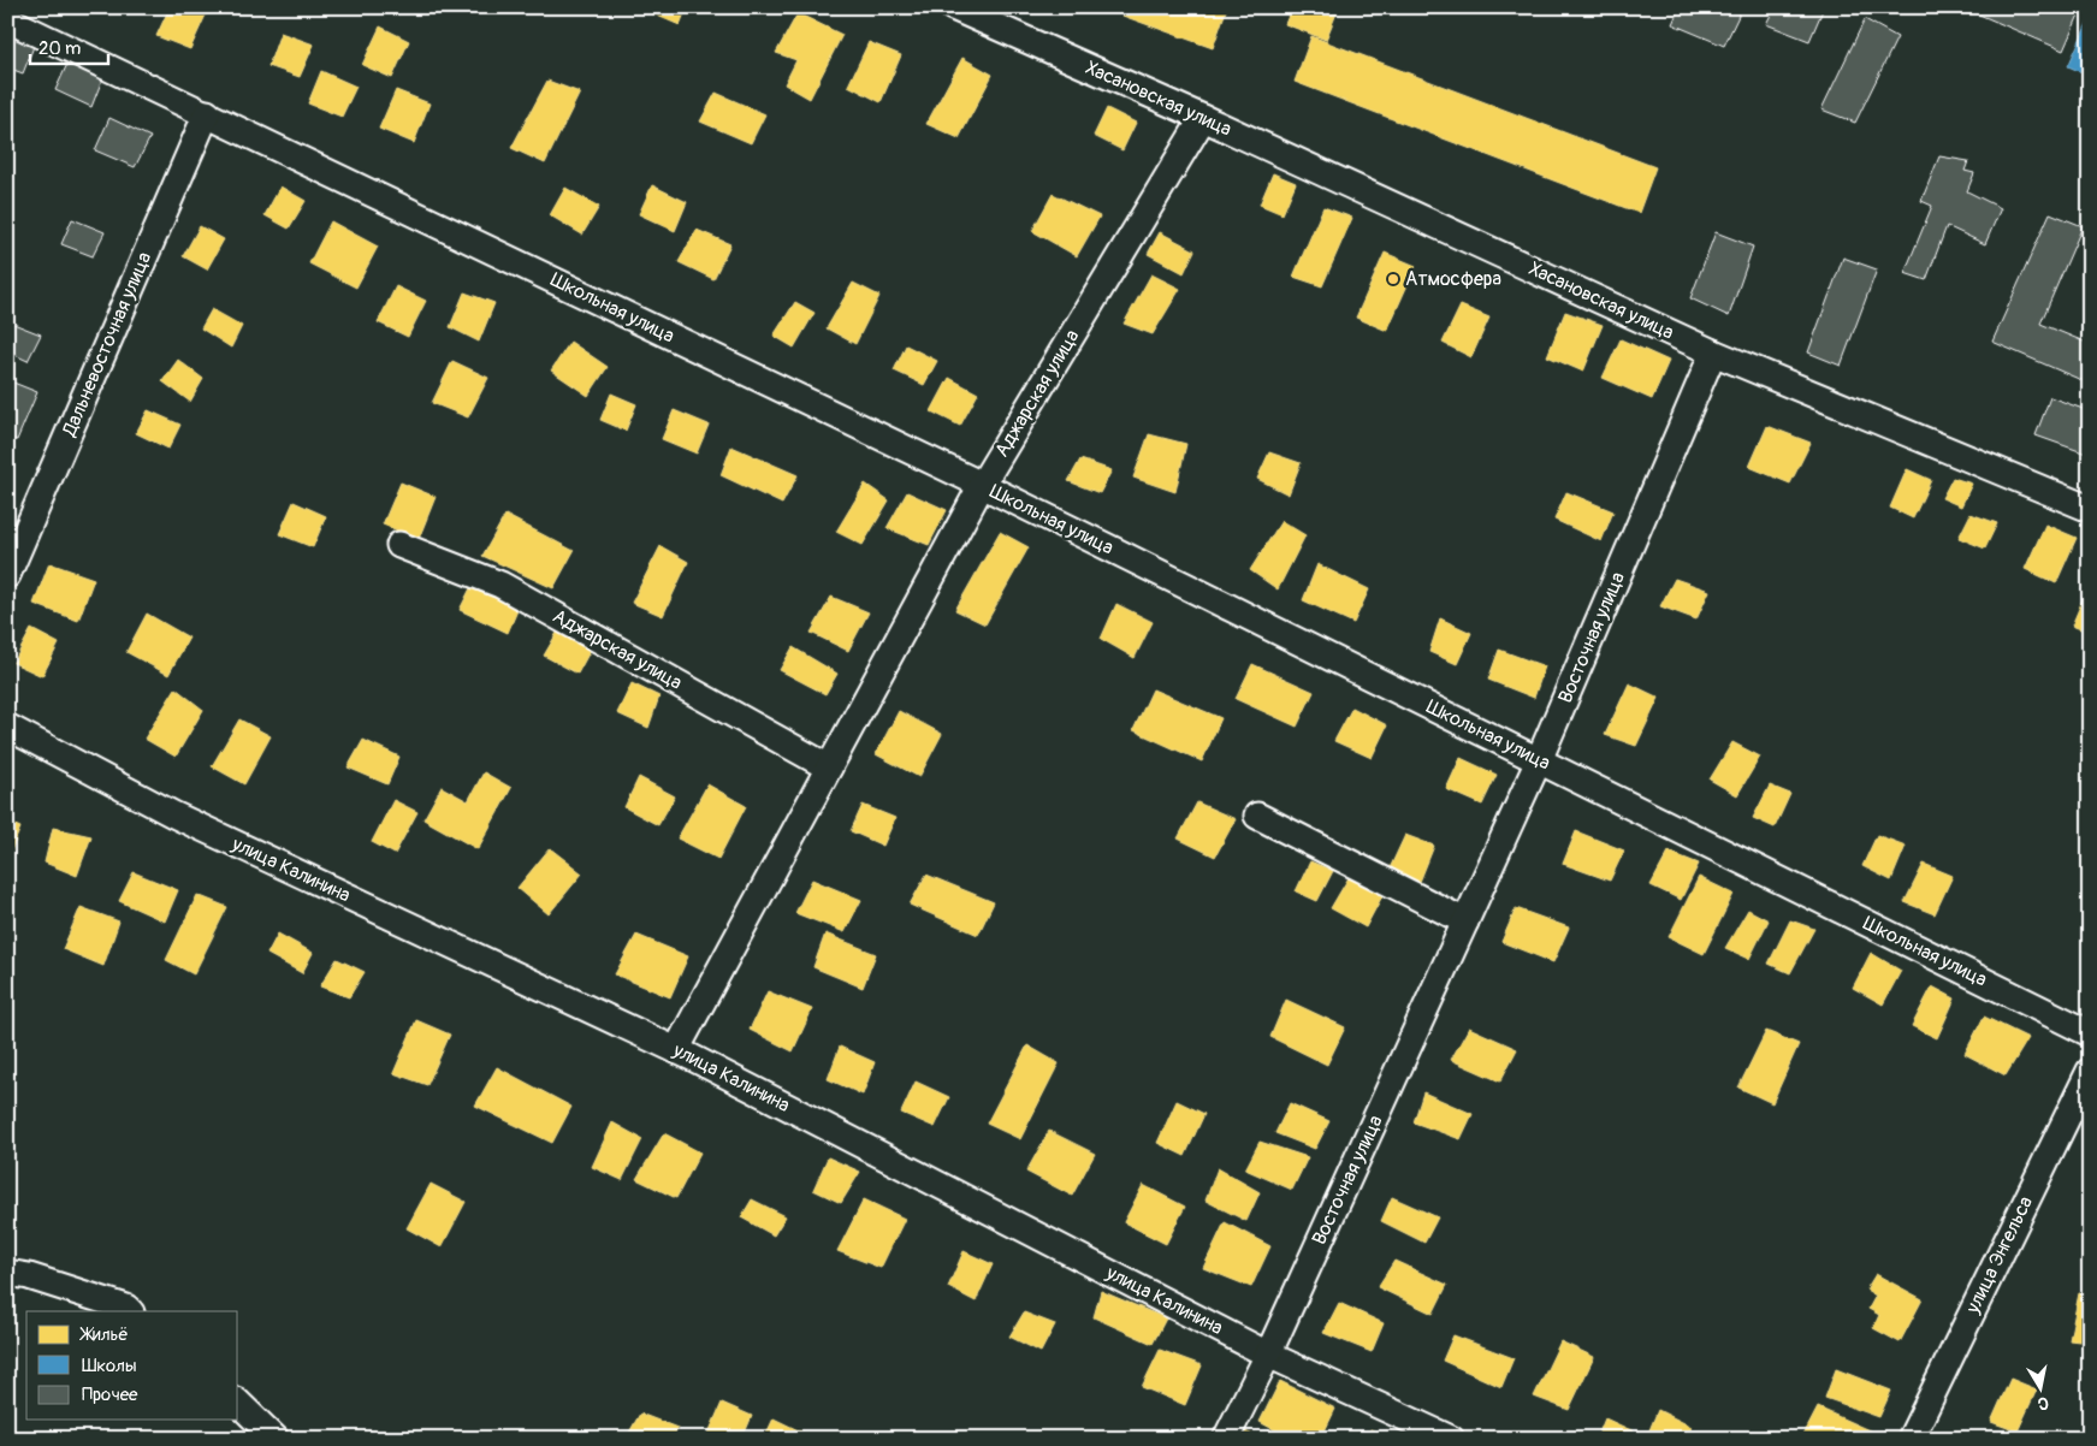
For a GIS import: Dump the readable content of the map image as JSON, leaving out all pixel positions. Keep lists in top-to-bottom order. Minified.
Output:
{"streets":{"street":["Хасановская улица","Школьная улица","Дальневосточная улица","Аджарская улица","Восточная улица","улица Калинина","улица Энгельса"]},"crossings":[["Хасановская улица","Аджарская улица"],["Хасановская улица","Восточная улица"],["Школьная улица","Дальневосточная улица"],["Школьная улица","Аджарская улица"],["Школьная улица","Восточная улица"],["Аджарская улица","улица Калинина"],["Восточная улица","улица Калинина"]],"places":["Атмосфера"],"legend":["Жильё","Школы","Прочее"],"scale_bar":"20 m","north":"bottom"}
